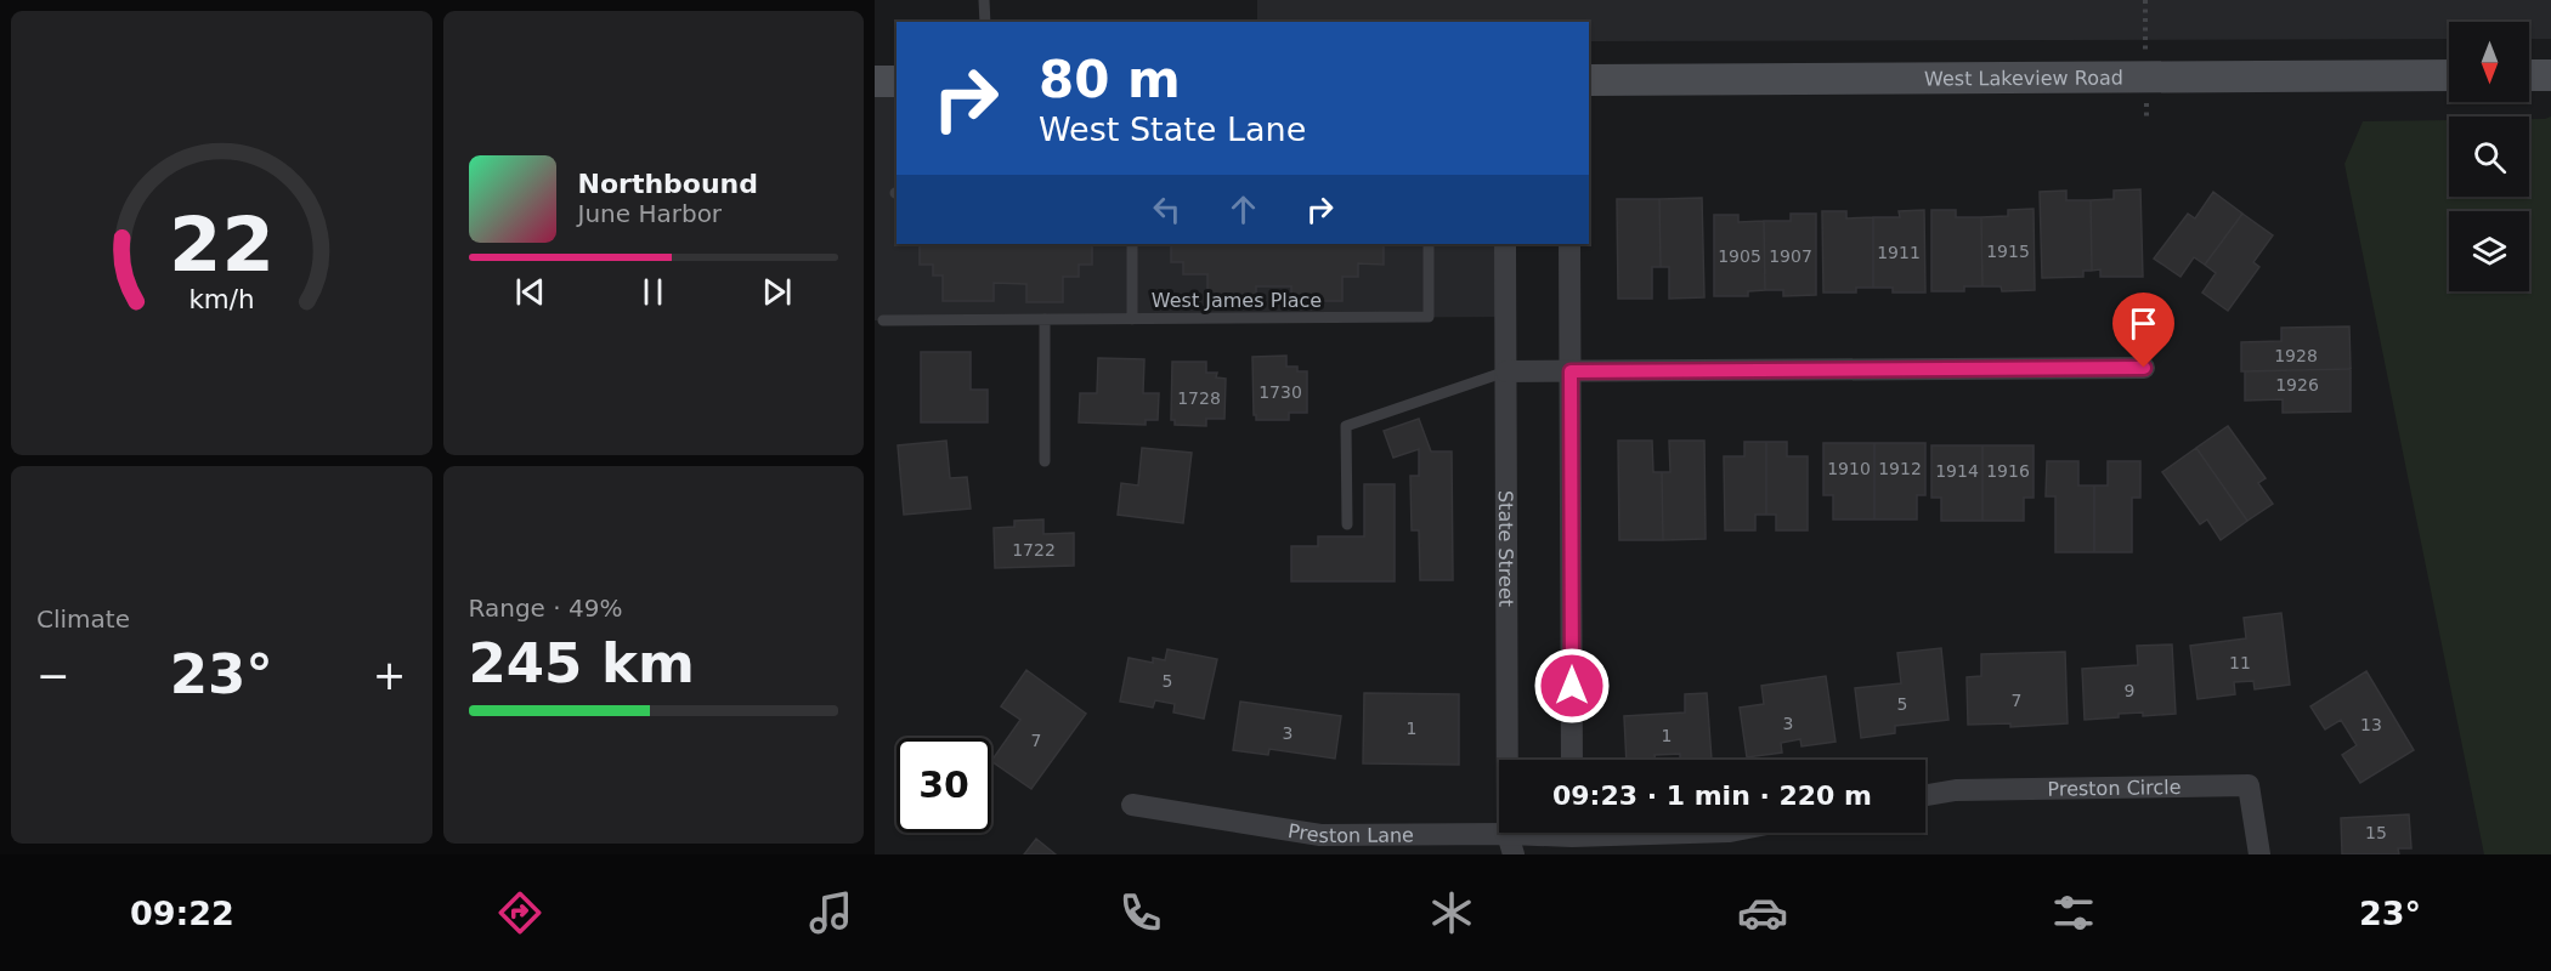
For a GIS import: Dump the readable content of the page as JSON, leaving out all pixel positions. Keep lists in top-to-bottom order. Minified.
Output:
{"streets":{"main road":["West Lakeview Road"],"street":["State Street","Preston Circle","Preston Lane"],"lane":["West James Place"]},"crossings":[["State Street","Preston Lane"]],"house_numbers":["1915","1911","1905","1907","1928","1926","1730","1728","1910","1912","1914","1916","1722","11","5","9","7","5","3","13","1","3","1","7","15"],"north":"bottom","page":{"turn":["80 m","West State Lane"],"song":["Northbound","June Harbor"],"tile":["Climate",["Range · 49%","245 km"]],"heat":["−","23°","+"],"limit":"30","trip":"09:23 · 1 min · 220 m","tabs":["09:22","23°"],"gauge":["22","km/h"]}}
